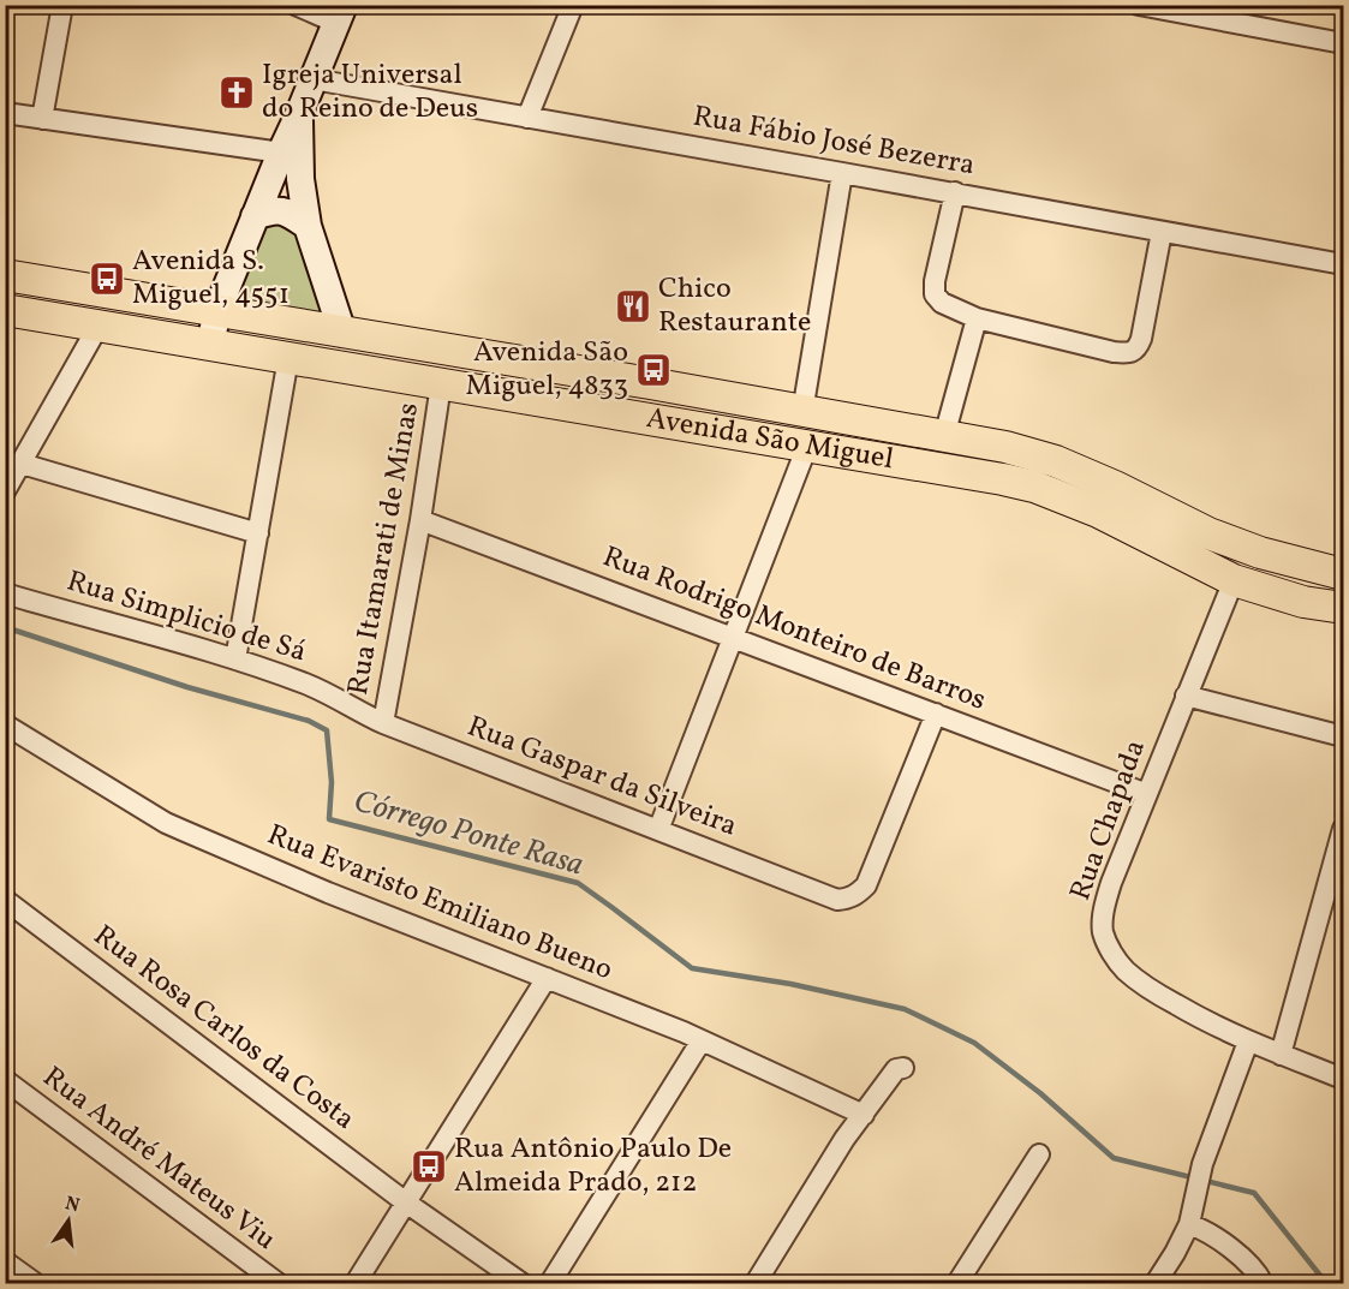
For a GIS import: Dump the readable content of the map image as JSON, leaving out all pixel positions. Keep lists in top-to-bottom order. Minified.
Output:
{"streets":{"main road":["Avenida São Miguel"],"street":["Rua Fábio José Bezerra","Rua Itamarati de Minas","Rua Simplicio de Sá","Rua Rodrigo Monteiro de Barros","Rua Gaspar da Silveira","Rua Chapada","Rua Evaristo Emiliano Bueno","Rua Rosa Carlos da Costa","Rua André Mateus Viu"]},"crossings":[["Avenida São Miguel","Rua Itamarati de Minas"],["Avenida São Miguel","Rua Chapada"],["Rua Itamarati de Minas","Rua Rodrigo Monteiro de Barros"],["Rua Itamarati de Minas","Rua Gaspar da Silveira"],["Rua Simplicio de Sá","Rua Gaspar da Silveira"],["Rua Rodrigo Monteiro de Barros","Rua Gaspar da Silveira"],["Rua Rodrigo Monteiro de Barros","Rua Chapada"]],"water":["Córrego Ponte Rasa"],"places":{"church":["Igreja Universal do Reino de Deus"],"bus stop":["Avenida S. Miguel, 4551","Avenida São Miguel, 4833","Rua Antônio Paulo De Almeida Prado, 212"],"restaurant":["Chico Restaurante"]},"north":"top"}
